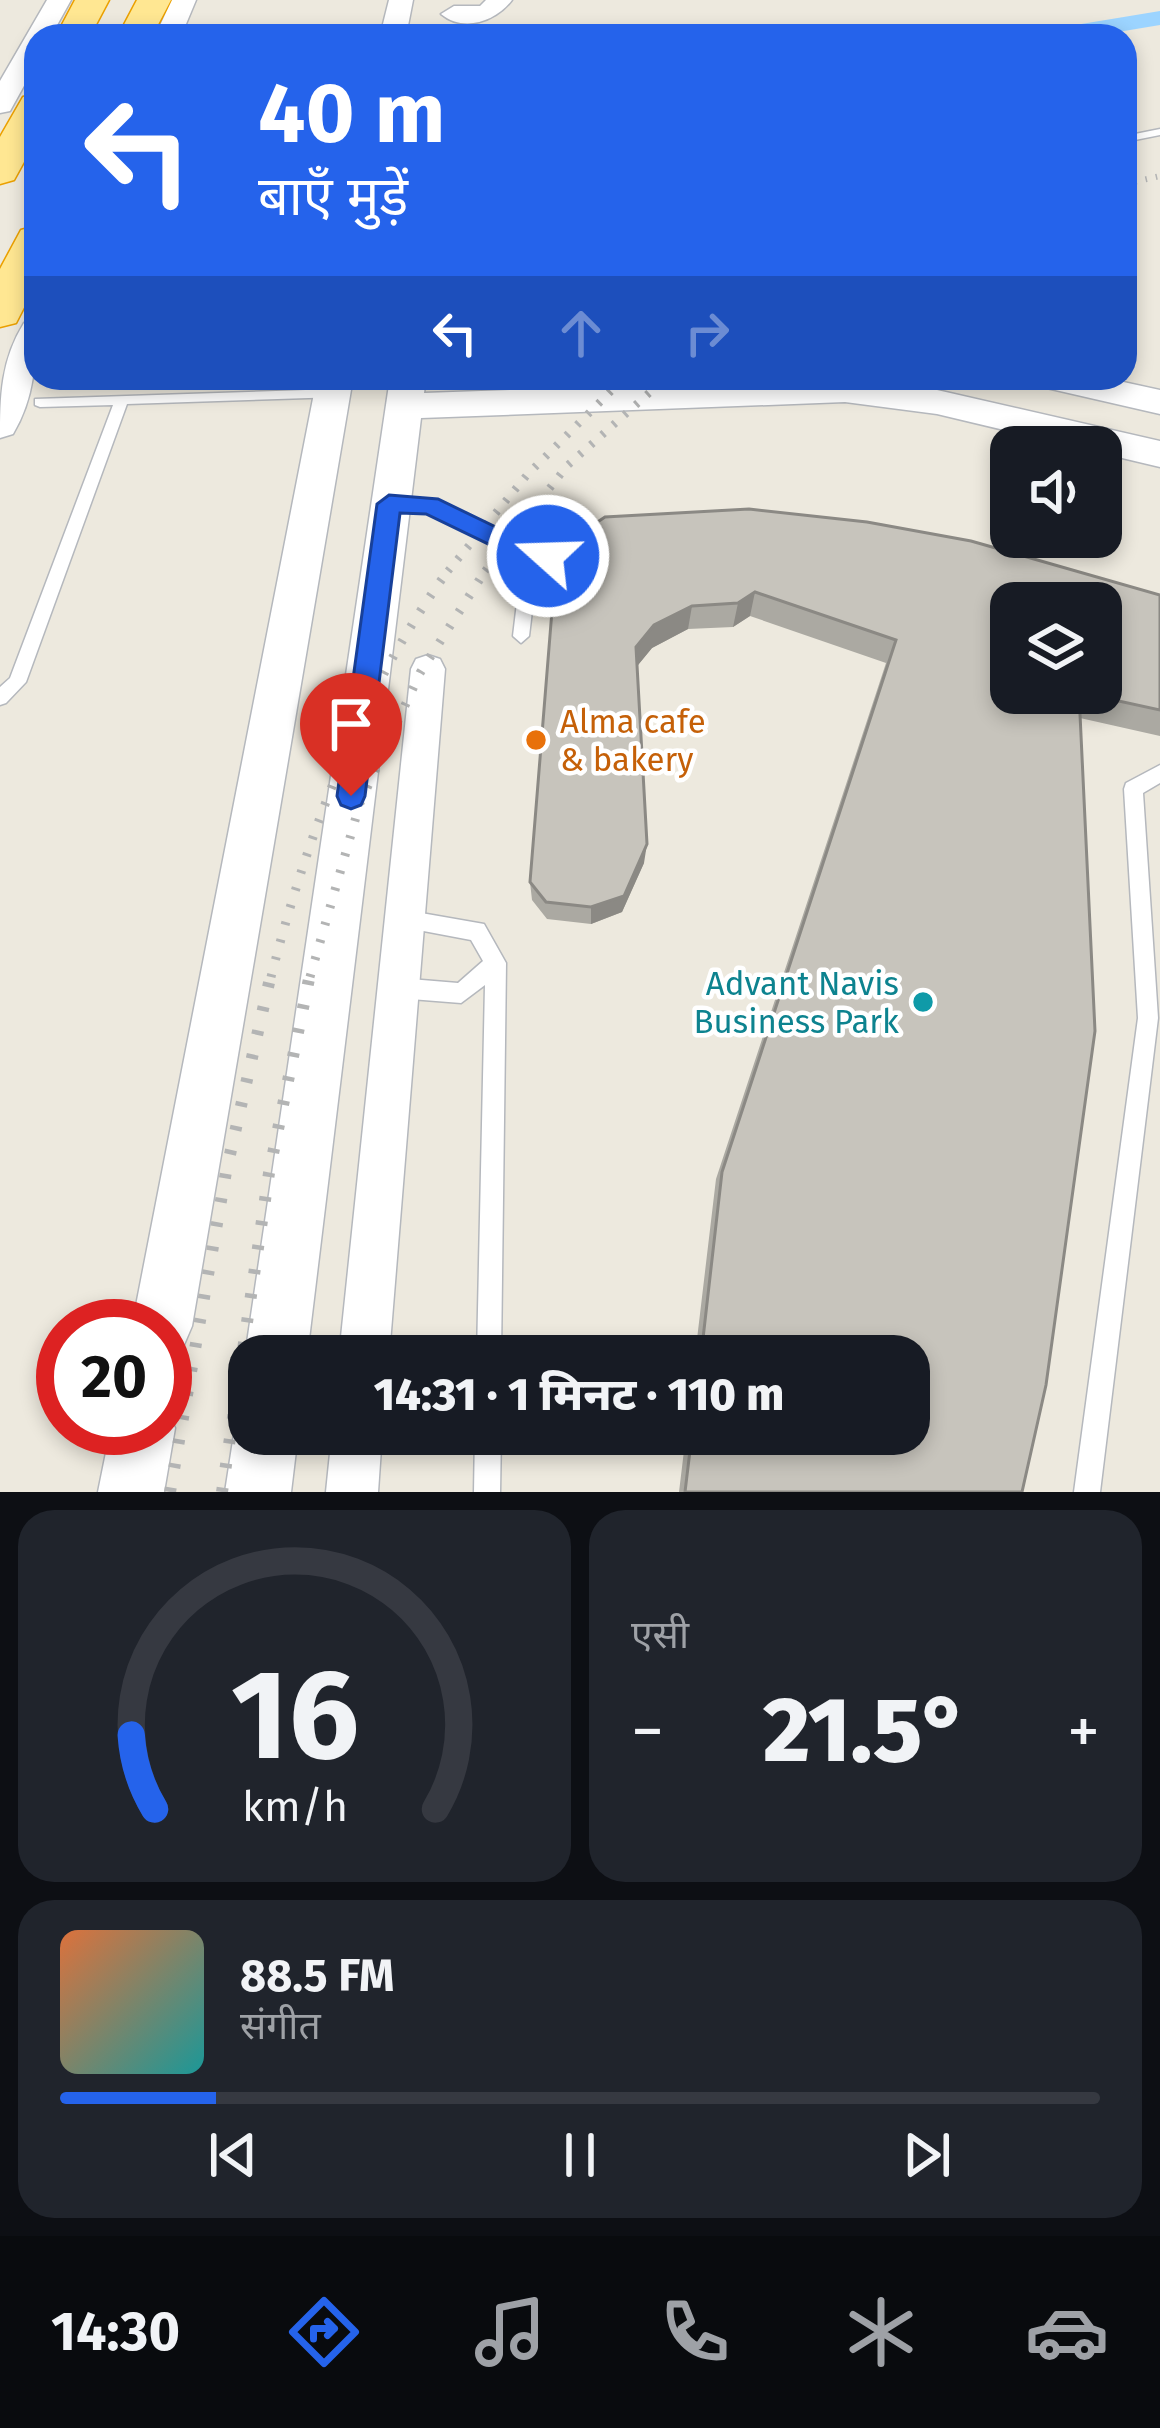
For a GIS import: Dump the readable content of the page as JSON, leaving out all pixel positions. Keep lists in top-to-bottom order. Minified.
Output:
{"places":["Alma cafe & bakery","Advant Navis Business Park"],"page":{"turn":["40 m","बाएँ मुड़ें"],"limit":"20","trip":"14:31 · 1 मिनट · 110 m","tile":"एसी","heat":["−","21.5°","+"],"song":["88.5 FM","संगीत"],"tabs":"14:30","gauge":["16","km/h"]}}
